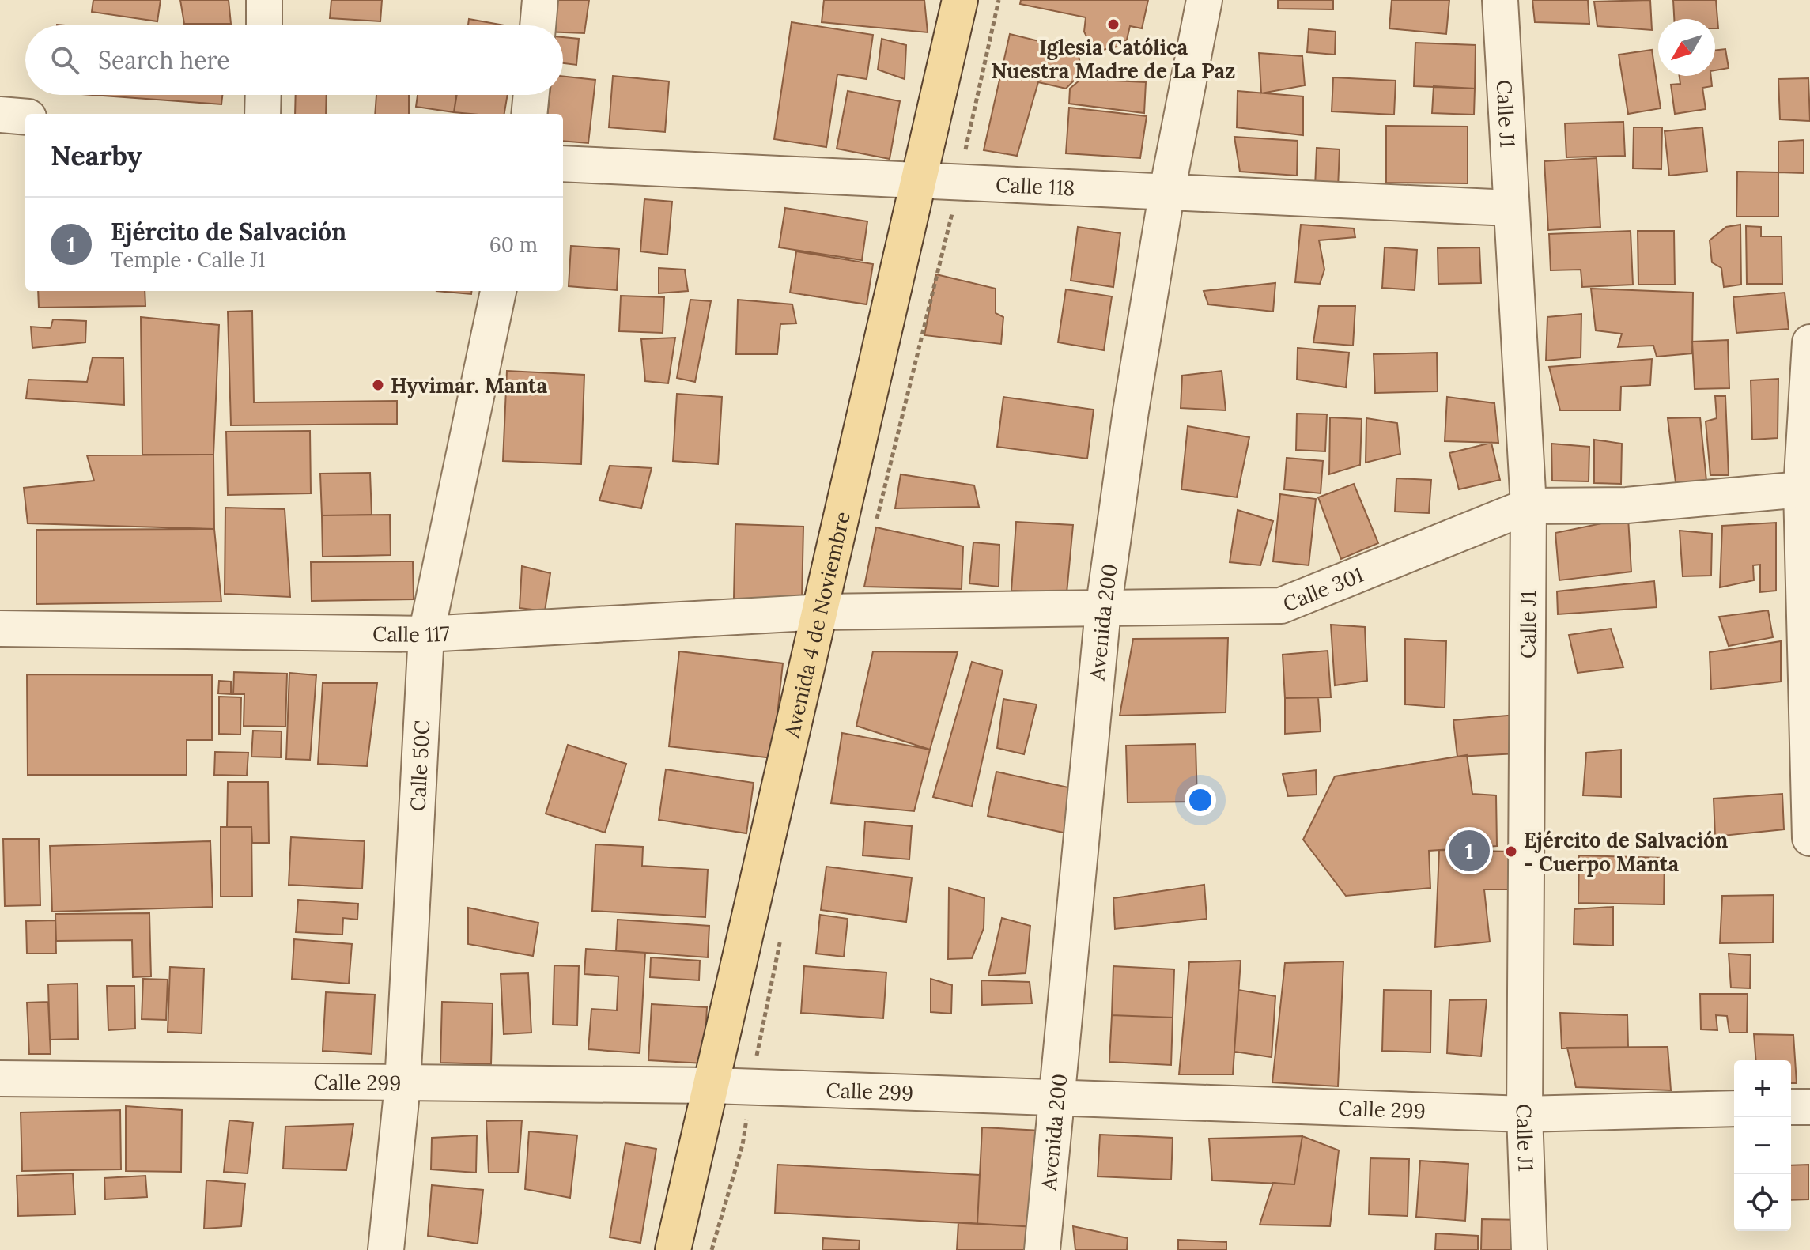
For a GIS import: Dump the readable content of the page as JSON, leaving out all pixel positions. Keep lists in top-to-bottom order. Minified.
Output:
{"streets":{"main road":["Avenida 4 de Noviembre"],"street":["Calle J1","Calle 118","Calle 301","Avenida 200","Calle 117","Calle 50C","Calle 299"]},"crossings":[["Calle J1","Calle 118"],["Calle J1","Calle 301"],["Calle J1","Calle 299"],["Calle 118","Avenida 200"],["Calle 118","Avenida 4 de Noviembre"],["Calle 301","Avenida 200"],["Calle 301","Avenida 4 de Noviembre"],["Calle 301","Calle 117"],["Avenida 200","Calle 299"],["Avenida 4 de Noviembre","Calle 117"],["Avenida 4 de Noviembre","Calle 299"],["Calle 117","Calle 50C"],["Calle 50C","Calle 299"]],"places":["Iglesia Católica Nuestra Madre de La Paz","Hyvimar. Manta","Ejército de Salvación - Cuerpo Manta"],"north":"bottom left","page":{"search":"Search here","heading":"Nearby","list":[{"mark":"1","name":"Ejército de Salvación","note":"Temple · Calle J1","value":"60 m"}],"pins":"1","map_buttons":["+","−"]}}
